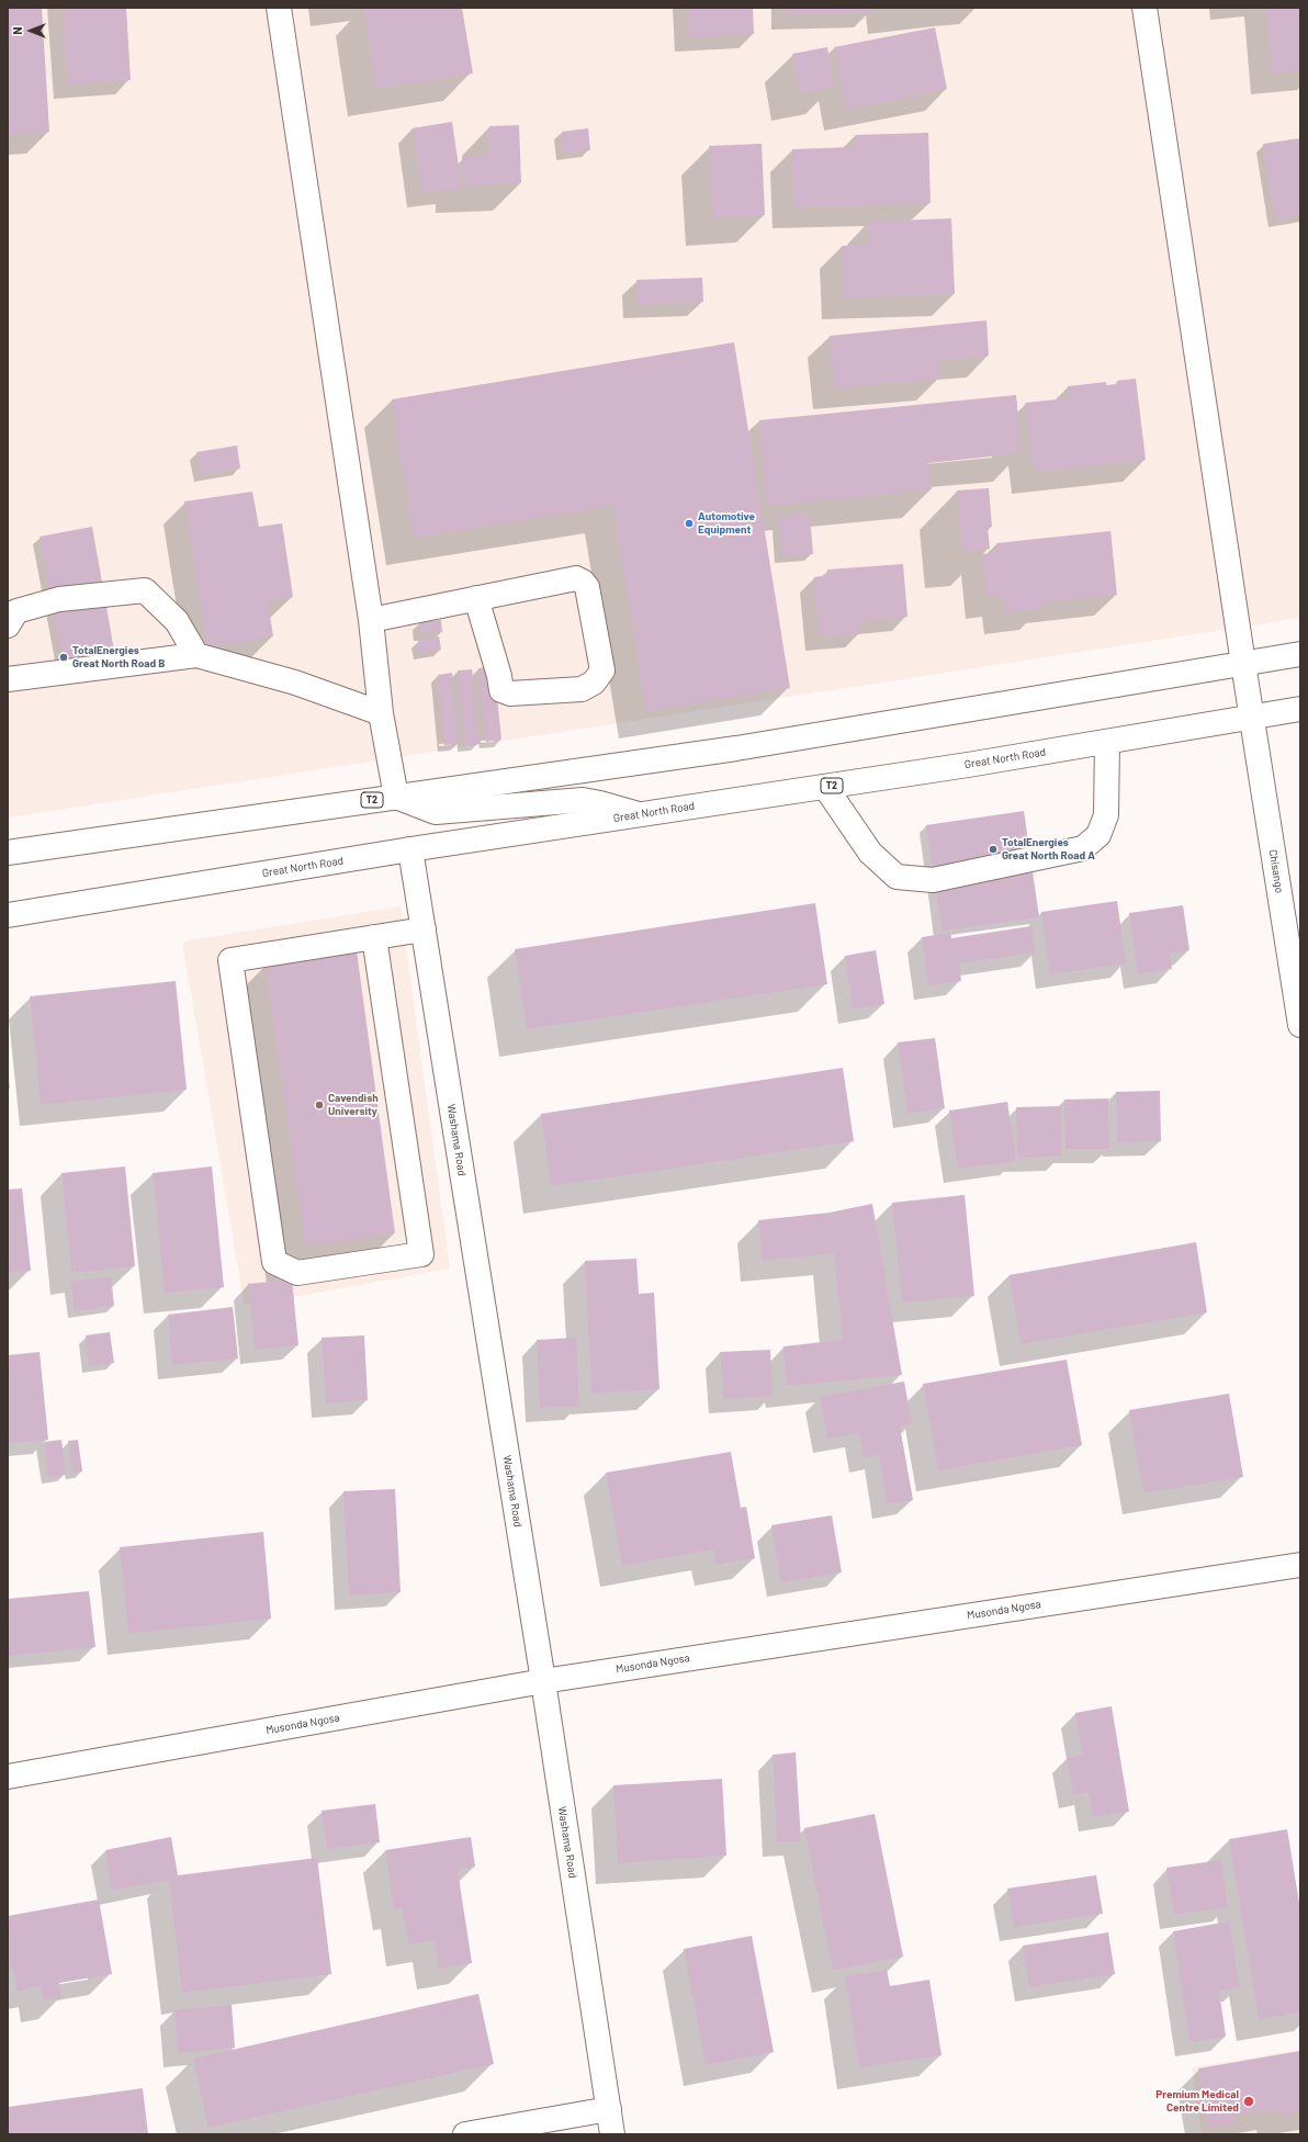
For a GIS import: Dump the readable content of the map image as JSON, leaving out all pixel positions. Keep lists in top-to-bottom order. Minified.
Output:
{"streets":{"street":["Great North Road","T2","Chisango","Washama Road","Musonda Ngosa"]},"crossings":[["Great North Road","Chisango"],["Great North Road","Washama Road"],["T2","Chisango"],["Washama Road","Musonda Ngosa"]],"places":["Automotive Equipment","TotalEnergies Great North Road B","TotalEnergies Great North Road A","Cavendish University","Premium Medical Centre Limited"],"north":"left"}
